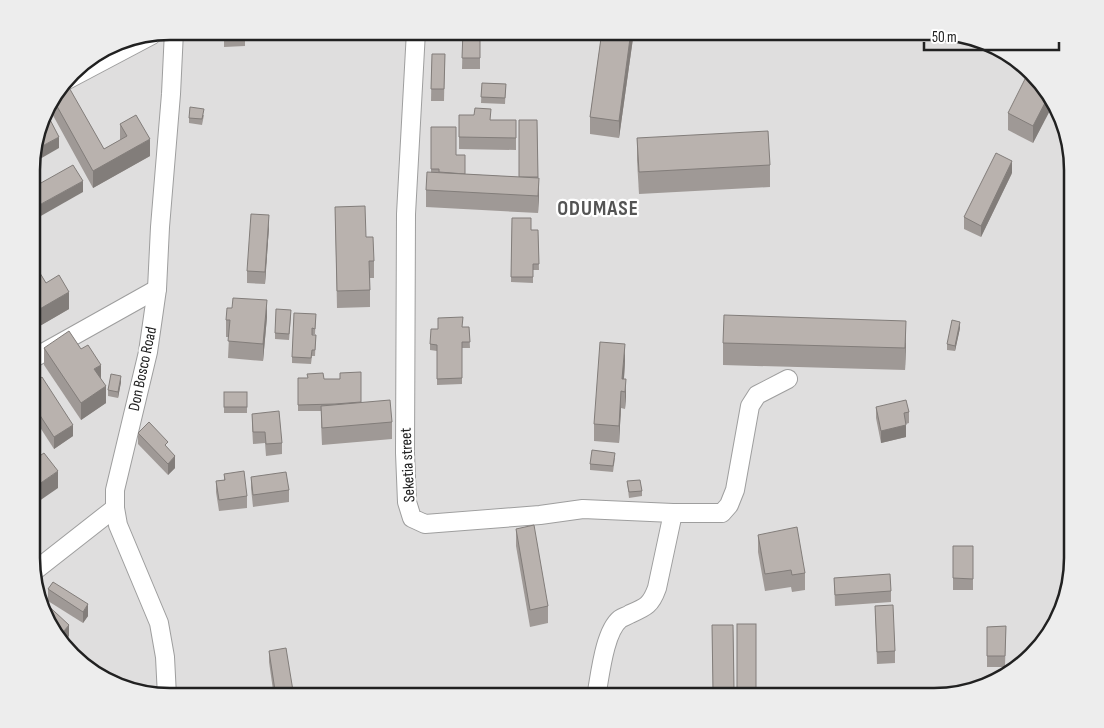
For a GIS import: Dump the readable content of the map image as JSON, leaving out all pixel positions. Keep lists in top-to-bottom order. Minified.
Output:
{"streets":{"street":["Don Bosco Road","Seketia street"]},"districts":["ODUMASE"],"scale_bar":"50 m"}
